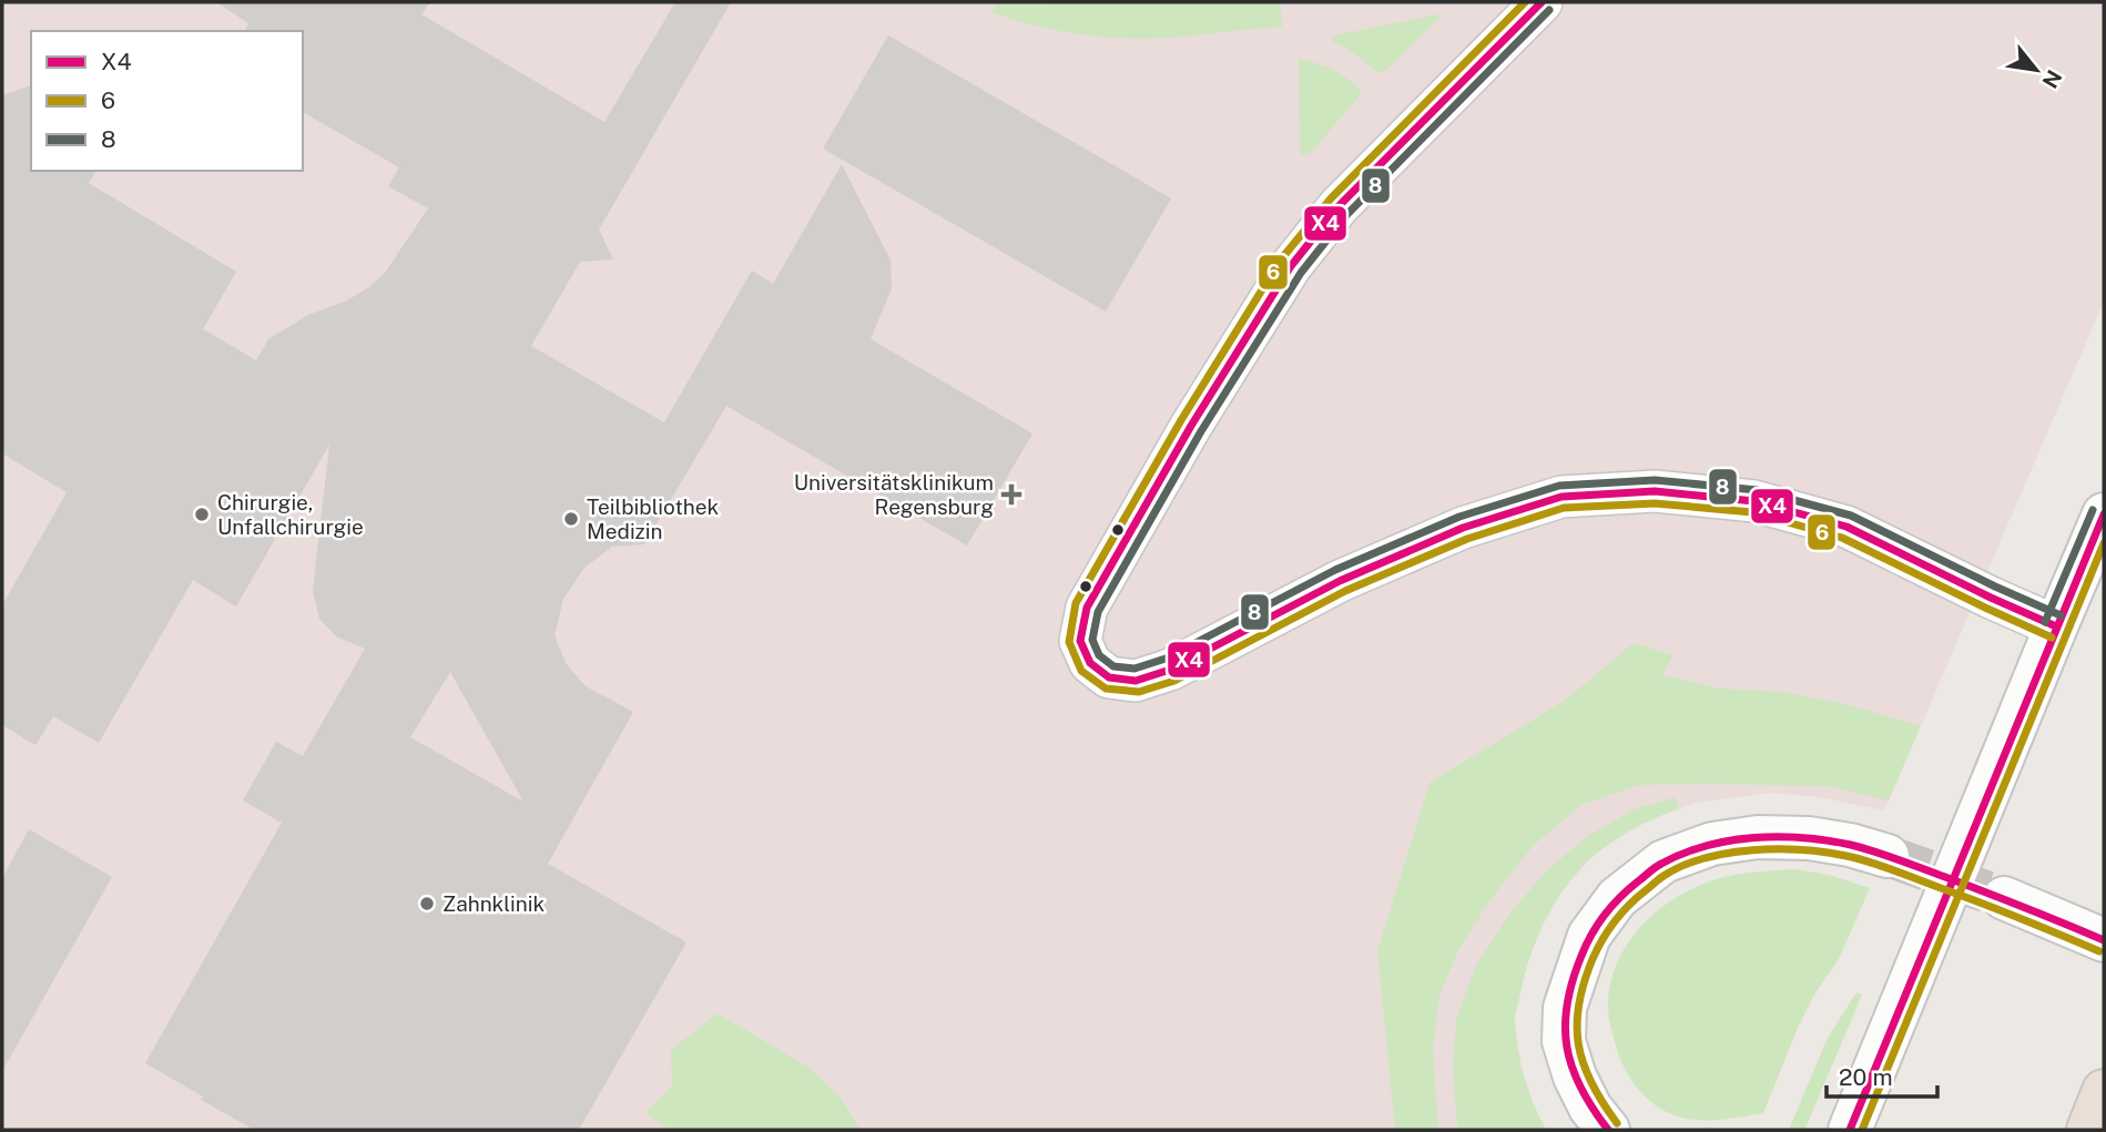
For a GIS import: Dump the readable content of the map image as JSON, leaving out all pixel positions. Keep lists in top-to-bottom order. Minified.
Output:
{"places":{"health":["Universitätsklinikum Regensburg"],"other":["Chirurgie, Unfallchirurgie","Teilbibliothek Medizin","Zahnklinik"]},"lines":["transit line X4","transit line 6","transit line 8"],"legend":["X4","6","8"],"scale_bar":"20 m","north":"bottom right"}
